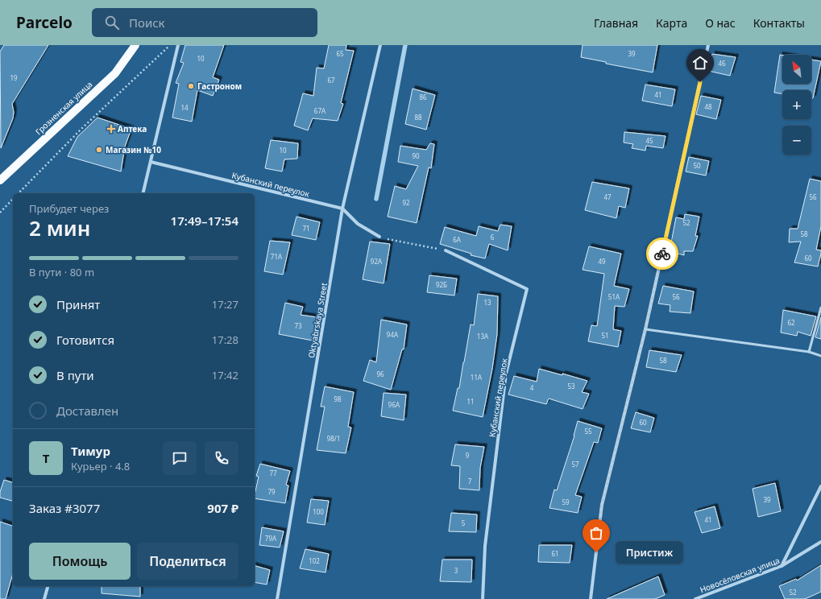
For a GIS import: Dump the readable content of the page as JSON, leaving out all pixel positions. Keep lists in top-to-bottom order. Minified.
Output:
{"streets":{"main road":["Грозненская улица"],"street":["Кубанский переулок","Oktyabrskaya Street","Новосёловская улица"]},"crossings":[["Кубанский переулок","Oktyabrskaya Street"]],"places":{"other":["Гастроном","Магазин №10","Пристиж"],"health":["Аптека"]},"house_numbers":["65","39","10","46","19","67","41","86","48","14","67А","88","45","10","90","50","47","56","92","52","71","58","6","6А","71А","60","92А","49","92Б","51А","56","13","62","73","94А","51","13А","58","96","11А","53","4","98","11","96А","60","55","98/1","9","57","77","7","79","39","59","100","41","5","79А","61","102","3","52"],"north":"top left","page":{"header":"Parcelo","search":"Поиск","nav":["Главная","Карта","О нас","Контакты"],"map_buttons":["+","−"],"heading":["2 мин","Прибудет через","17:49–17:54"],"panel":["Тимур","Курьер · 4.8","Заказ #3077","907 ₽"],"bar":"В пути · 80 m","list":[["Принят","17:27"],["Готовится","17:28"],["В пути","17:42"],"Доставлен"],"round":"Т","buttons":["Помощь","Поделиться"],"bubble":"Пристиж"}}
